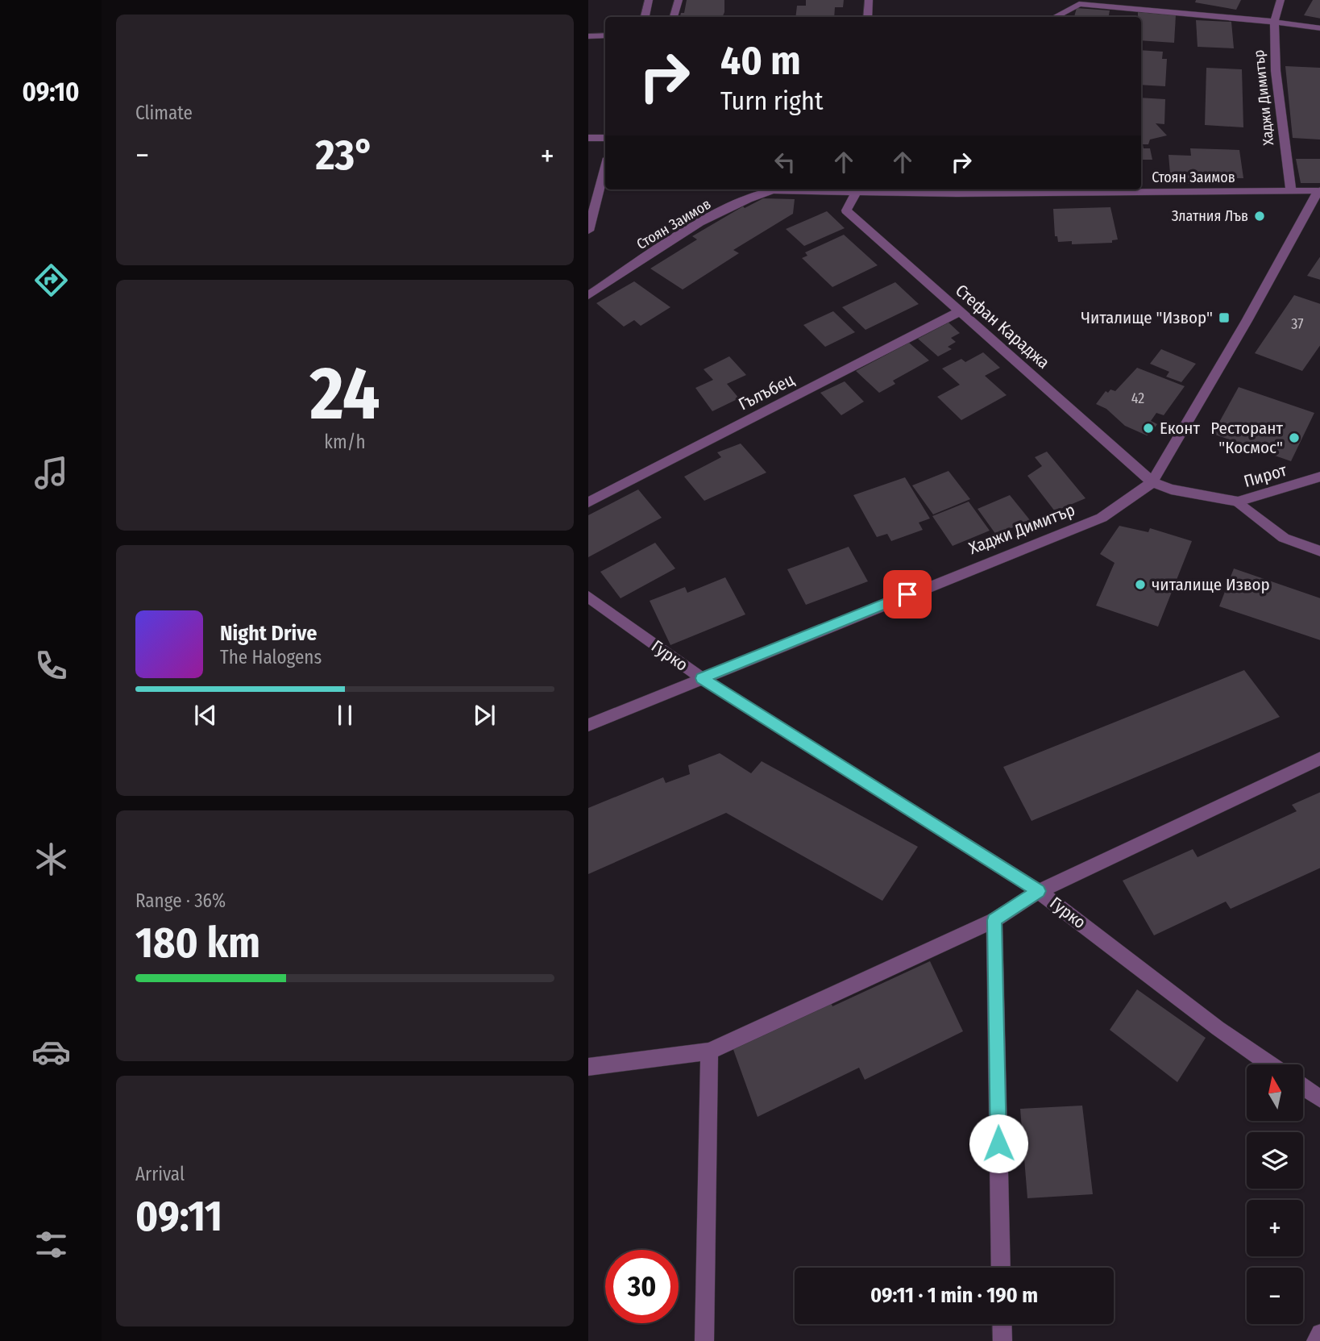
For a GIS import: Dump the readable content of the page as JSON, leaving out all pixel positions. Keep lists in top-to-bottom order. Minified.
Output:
{"streets":{"street":["Хаджи Димитър","Стоян Заимов","Стефан Караджа","Гълъбец","Пирот","Гурко"]},"crossings":[["Хаджи Димитър","Стоян Заимов"],["Хаджи Димитър","Стефан Караджа"],["Хаджи Димитър","Пирот"],["Хаджи Димитър","Гурко"],["Стоян Заимов","Стефан Караджа"],["Стефан Караджа","Гълъбец"],["Стефан Караджа","Пирот"]],"places":{"other":["Златния Лъв","Еконт","Ресторант \"Космос\"","читалище Извор"],"transit":["Читалище \"Извор\""]},"house_numbers":["37","42"],"north":"top","page":{"tabs":"09:10","tile":["Climate",["24","km/h"],["Range · 36%","180 km"],["Arrival","09:11"]],"turn":["40 m","Turn right"],"heat":["−","23°","+"],"song":["Night Drive","The Halogens"],"map_buttons":["+","−"],"limit":"30","trip":"09:11 · 1 min · 190 m"}}
